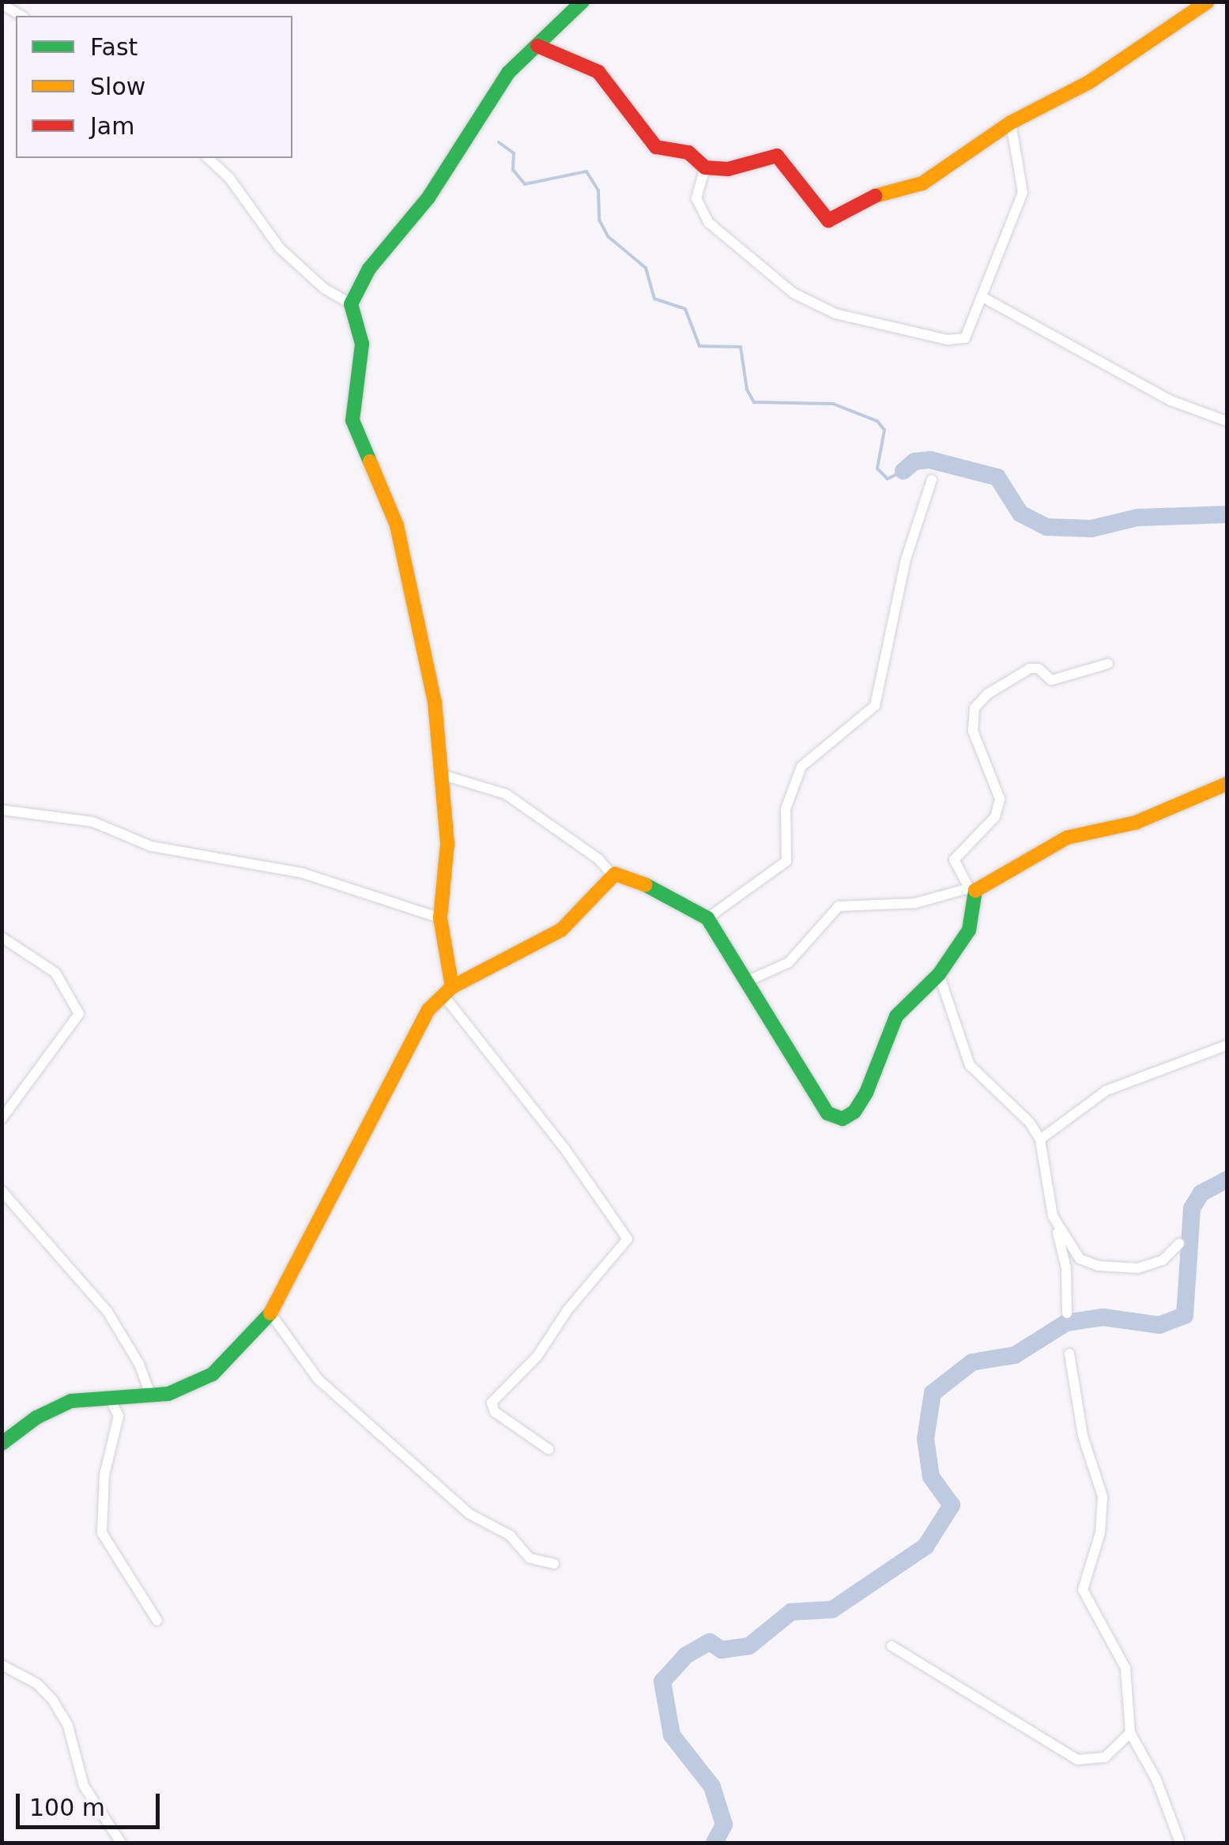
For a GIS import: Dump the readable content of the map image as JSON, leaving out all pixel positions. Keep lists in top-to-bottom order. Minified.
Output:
{"legend":["Fast","Slow","Jam"],"scale_bar":"100 m"}
